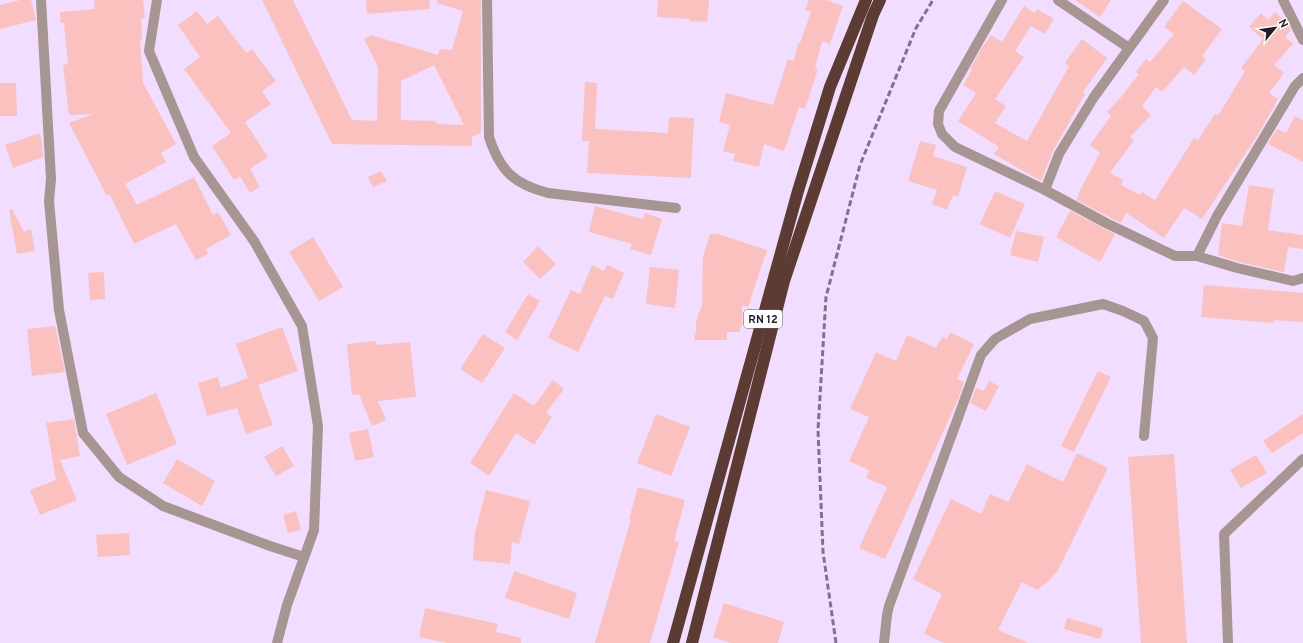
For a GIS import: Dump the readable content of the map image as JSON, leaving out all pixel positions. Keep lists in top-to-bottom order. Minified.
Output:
{"streets":{"highway":["RN 12"]},"north":"top right"}
